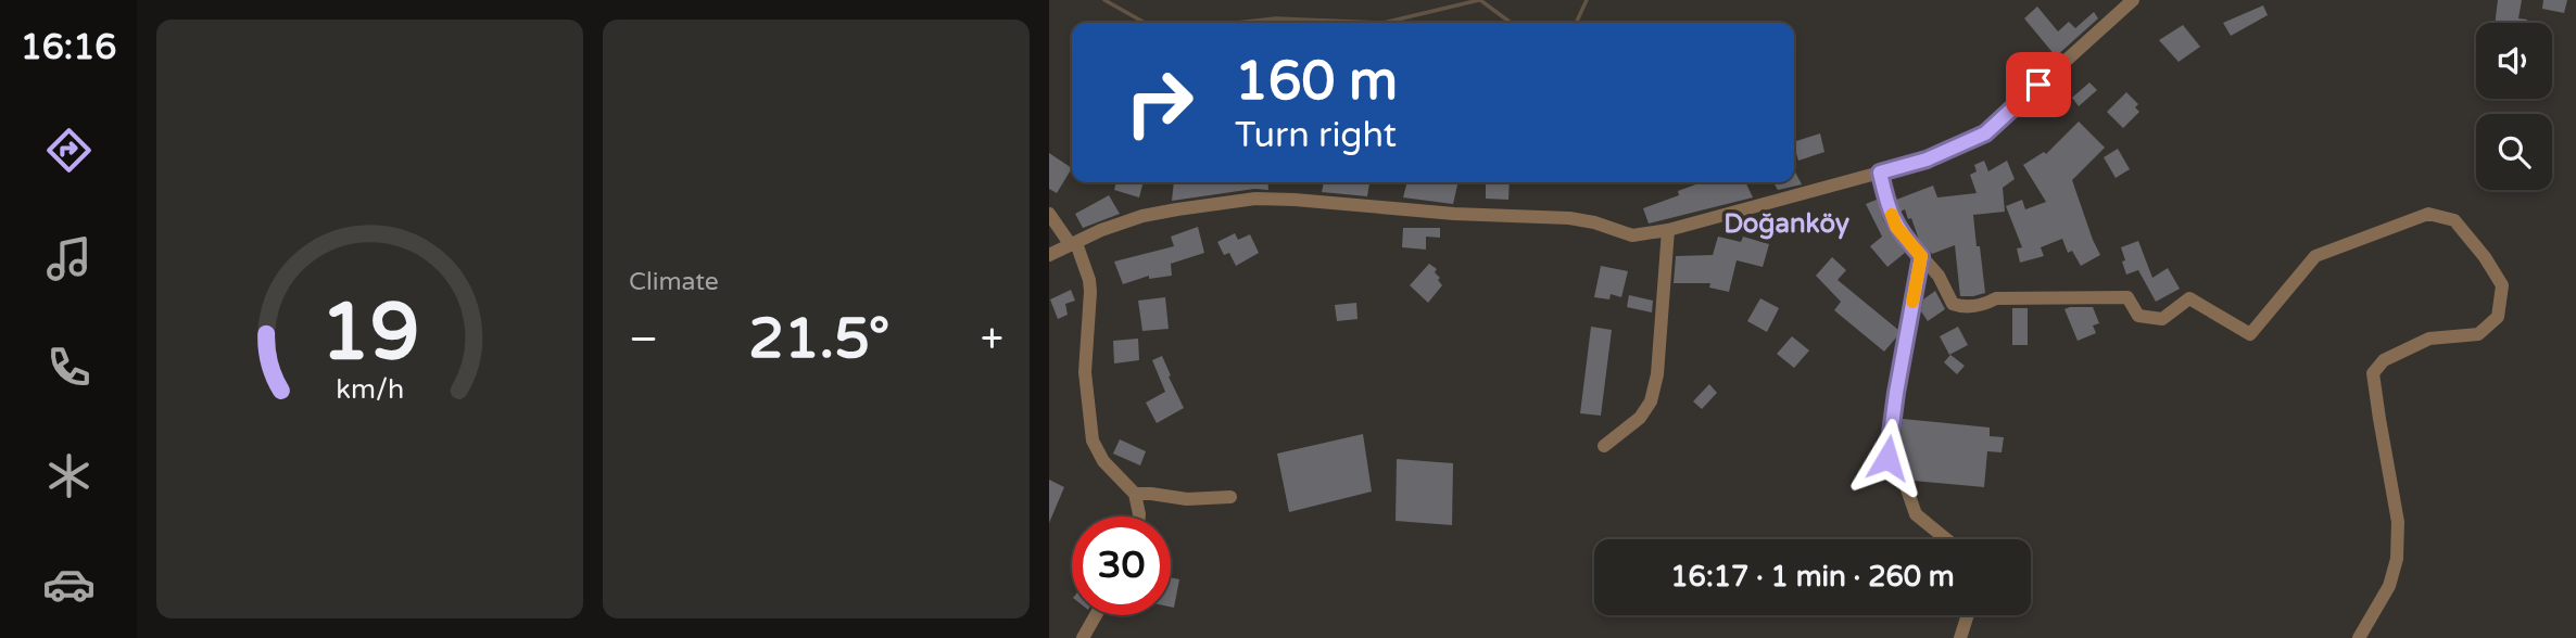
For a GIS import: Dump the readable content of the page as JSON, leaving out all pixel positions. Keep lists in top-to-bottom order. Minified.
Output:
{"districts":["Doğanköy"],"page":{"tabs":"16:16","tile":"Climate","turn":["160 m","Turn right"],"heat":["−","21.5°","+"],"limit":"30","trip":"16:17 · 1 min · 260 m","gauge":["19","km/h"]}}
